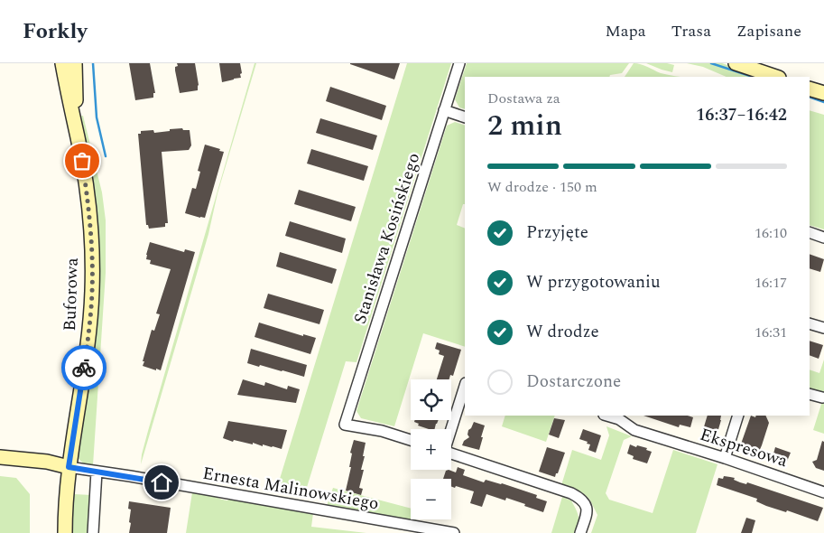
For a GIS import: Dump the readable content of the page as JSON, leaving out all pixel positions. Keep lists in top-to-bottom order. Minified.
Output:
{"streets":{"main road":["Buforowa"],"street":["Stanisława Kosińskiego","Ekspresowa","Ernesta Malinowskiego"]},"crossings":[["Buforowa","Ernesta Malinowskiego"]],"page":{"header":"Forkly","nav":["Mapa","Trasa","Zapisane"],"heading":["2 min","Dostawa za","16:37–16:42"],"bar":"W drodze · 150 m","list":[["Przyjęte","16:10"],["W przygotowaniu","16:17"],["W drodze","16:31"],"Dostarczone"],"map_buttons":["+","−"]}}
